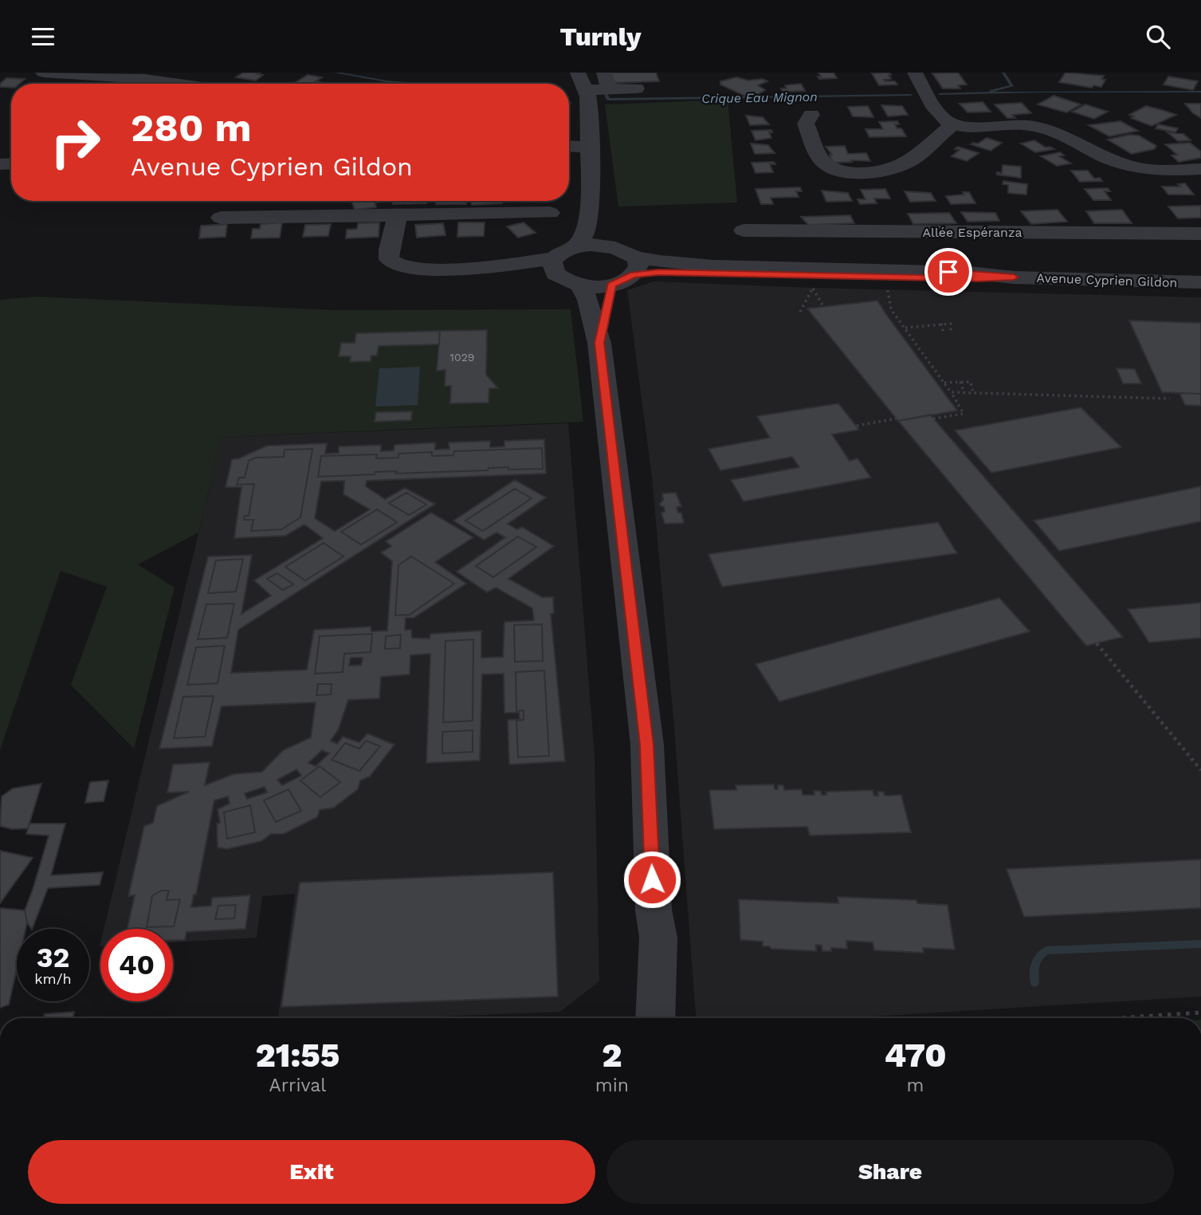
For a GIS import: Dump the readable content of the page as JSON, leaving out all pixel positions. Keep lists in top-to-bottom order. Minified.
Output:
{"streets":{"street":["Allée Espéranza","Avenue Cyprien Gildon"]},"water":["Crique Eau Mignon"],"house_numbers":["1029"],"page":{"header":"Turnly","turn":["280 m","Avenue Cyprien Gildon"],"speed":"32 km/h","limit":"40","eta":["21:55","Arrival","2","min","470","m"],"buttons":["Exit","Share"]}}
